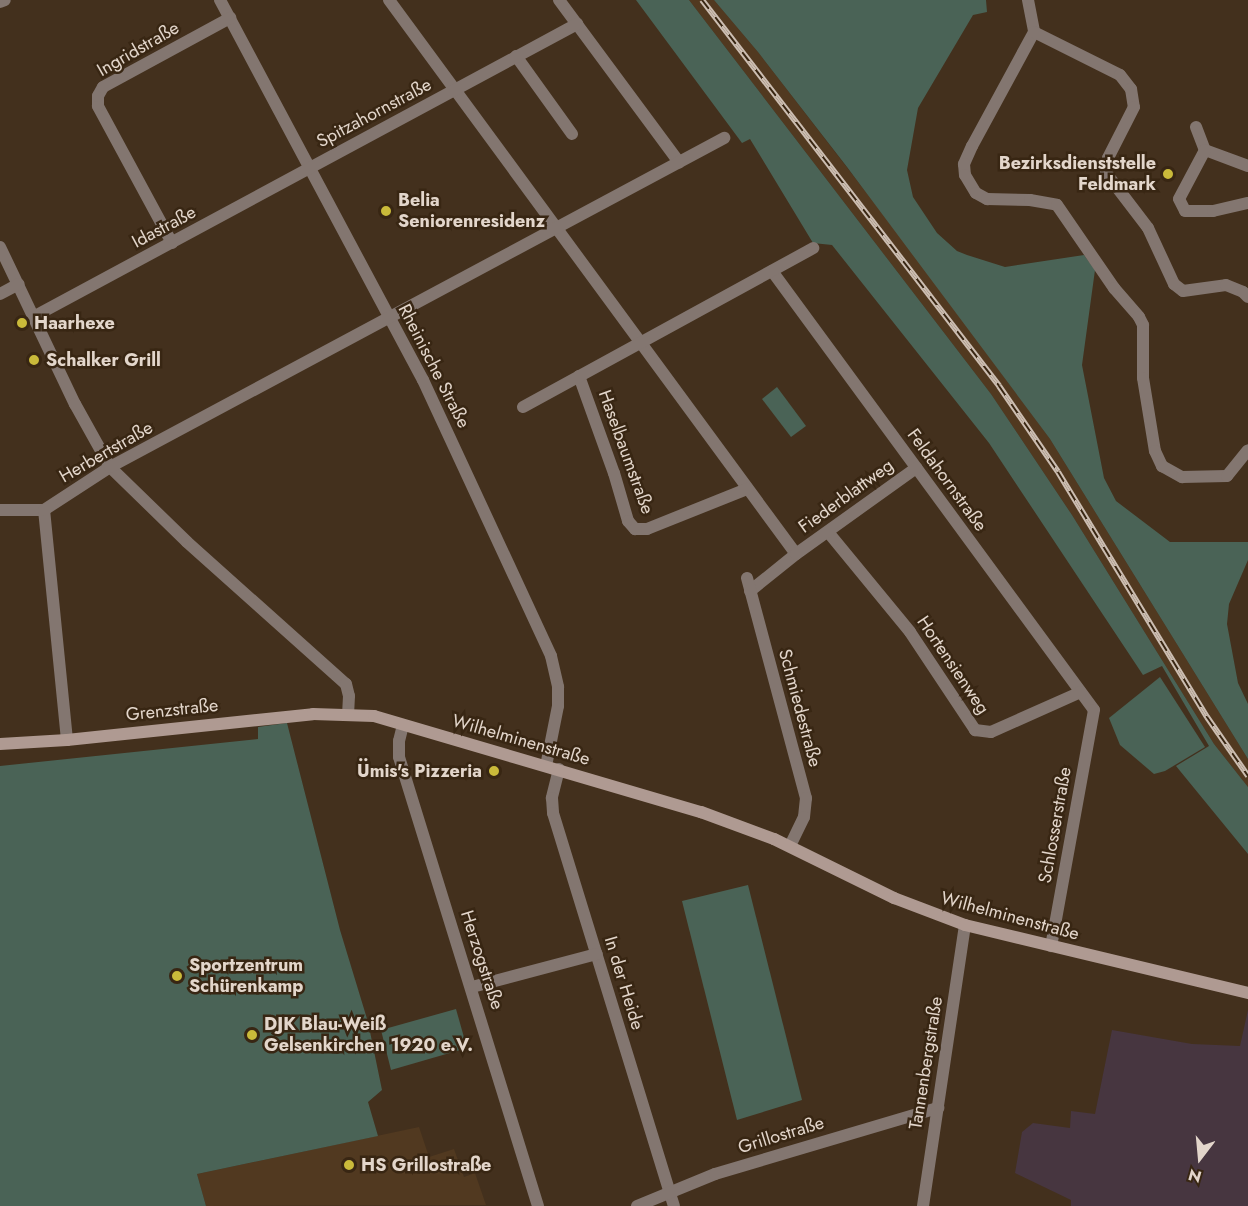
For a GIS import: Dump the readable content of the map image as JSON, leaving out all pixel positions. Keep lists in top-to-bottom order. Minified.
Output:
{"streets":{"street":["Ingridstraße","Spitzahornstraße","Idastraße","Rheinische Straße","Herbertstraße","Haselbaumstraße","Feldahornstraße","Fiederblattweg","Hortensienweg","Schmiedestraße","Grenzstraße","Wilhelminenstraße","Schlosserstraße","Herzogstraße","In der Heide","Tannenbergstraße","Grillostraße"]},"crossings":[["Ingridstraße","Idastraße"],["Ingridstraße","Rheinische Straße"],["Spitzahornstraße","Idastraße"],["Spitzahornstraße","Rheinische Straße"],["Spitzahornstraße","Herbertstraße"],["Idastraße","Rheinische Straße"],["Rheinische Straße","Herbertstraße"],["Rheinische Straße","Wilhelminenstraße"],["Feldahornstraße","Fiederblattweg"],["Feldahornstraße","Hortensienweg"],["Feldahornstraße","Schlosserstraße"],["Fiederblattweg","Hortensienweg"],["Fiederblattweg","Schmiedestraße"],["Schmiedestraße","Wilhelminenstraße"],["Grenzstraße","Wilhelminenstraße"],["Wilhelminenstraße","Schlosserstraße"],["Wilhelminenstraße","Herzogstraße"],["Wilhelminenstraße","In der Heide"],["Wilhelminenstraße","Tannenbergstraße"],["In der Heide","Grillostraße"],["Tannenbergstraße","Grillostraße"]],"places":["Bezirksdienststelle Feldmark","Belia Seniorenresidenz","Haarhexe","Schalker Grill","Ümis's Pizzeria","Sportzentrum Schürenkamp","DJK Blau-Weiß Gelsenkirchen 1920 e.V.","HS Grillostraße"],"north":"bottom"}
